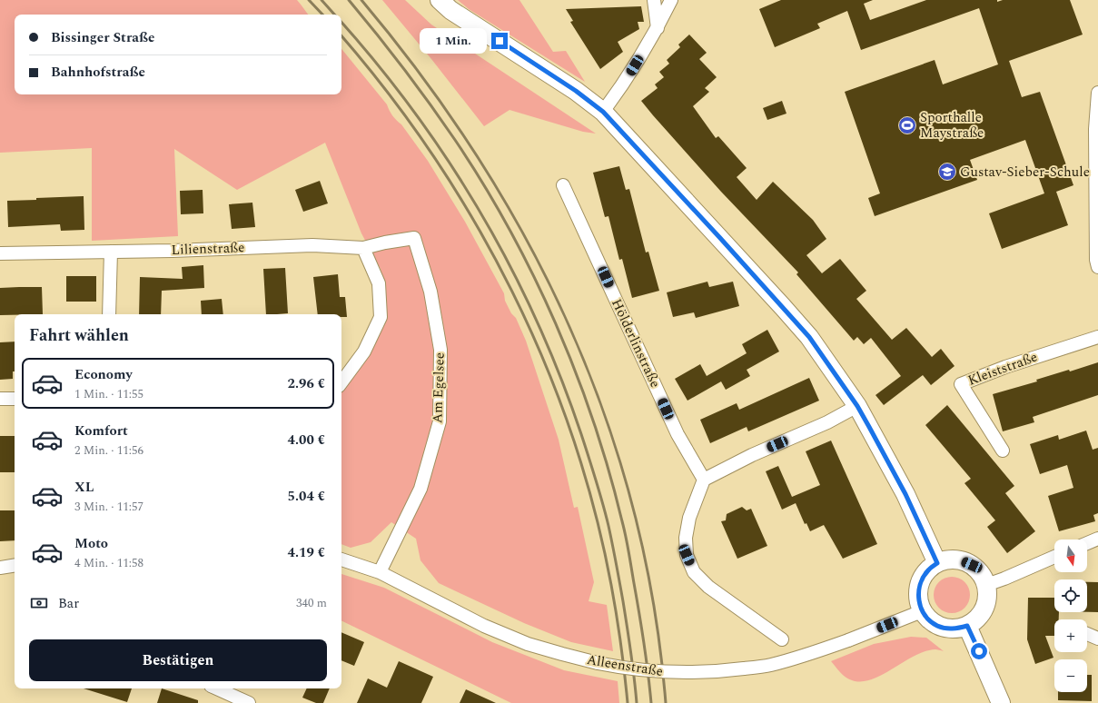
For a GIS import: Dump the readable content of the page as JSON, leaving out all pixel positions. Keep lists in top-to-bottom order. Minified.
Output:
{"streets":{"street":["Lilienstraße","Hölderlinstraße","Kleiststraße","Am Egelsee","Alleenstraße"]},"crossings":[["Lilienstraße","Am Egelsee"],["Am Egelsee","Alleenstraße"]],"places":{"sports":["Sporthalle Maystraße"],"school or university":["Gustav-Sieber-Schule"]},"north":"bottom","page":{"banner":["Bissinger Straße","Bahnhofstraße"],"bubble":"1 Min.","heading":"Fahrt wählen","list":[{"name":"Economy","note":"1 Min. · 11:55","value":"2.96 €"},{"name":"Komfort","note":"2 Min. · 11:56","value":"4.00 €"},{"name":"XL","note":"3 Min. · 11:57","value":"5.04 €"},{"name":"Moto","note":"4 Min. · 11:58","value":"4.19 €"}],"map_buttons":["+","−"],"pay":["Bar","340 m"],"buttons":"Bestätigen"}}
